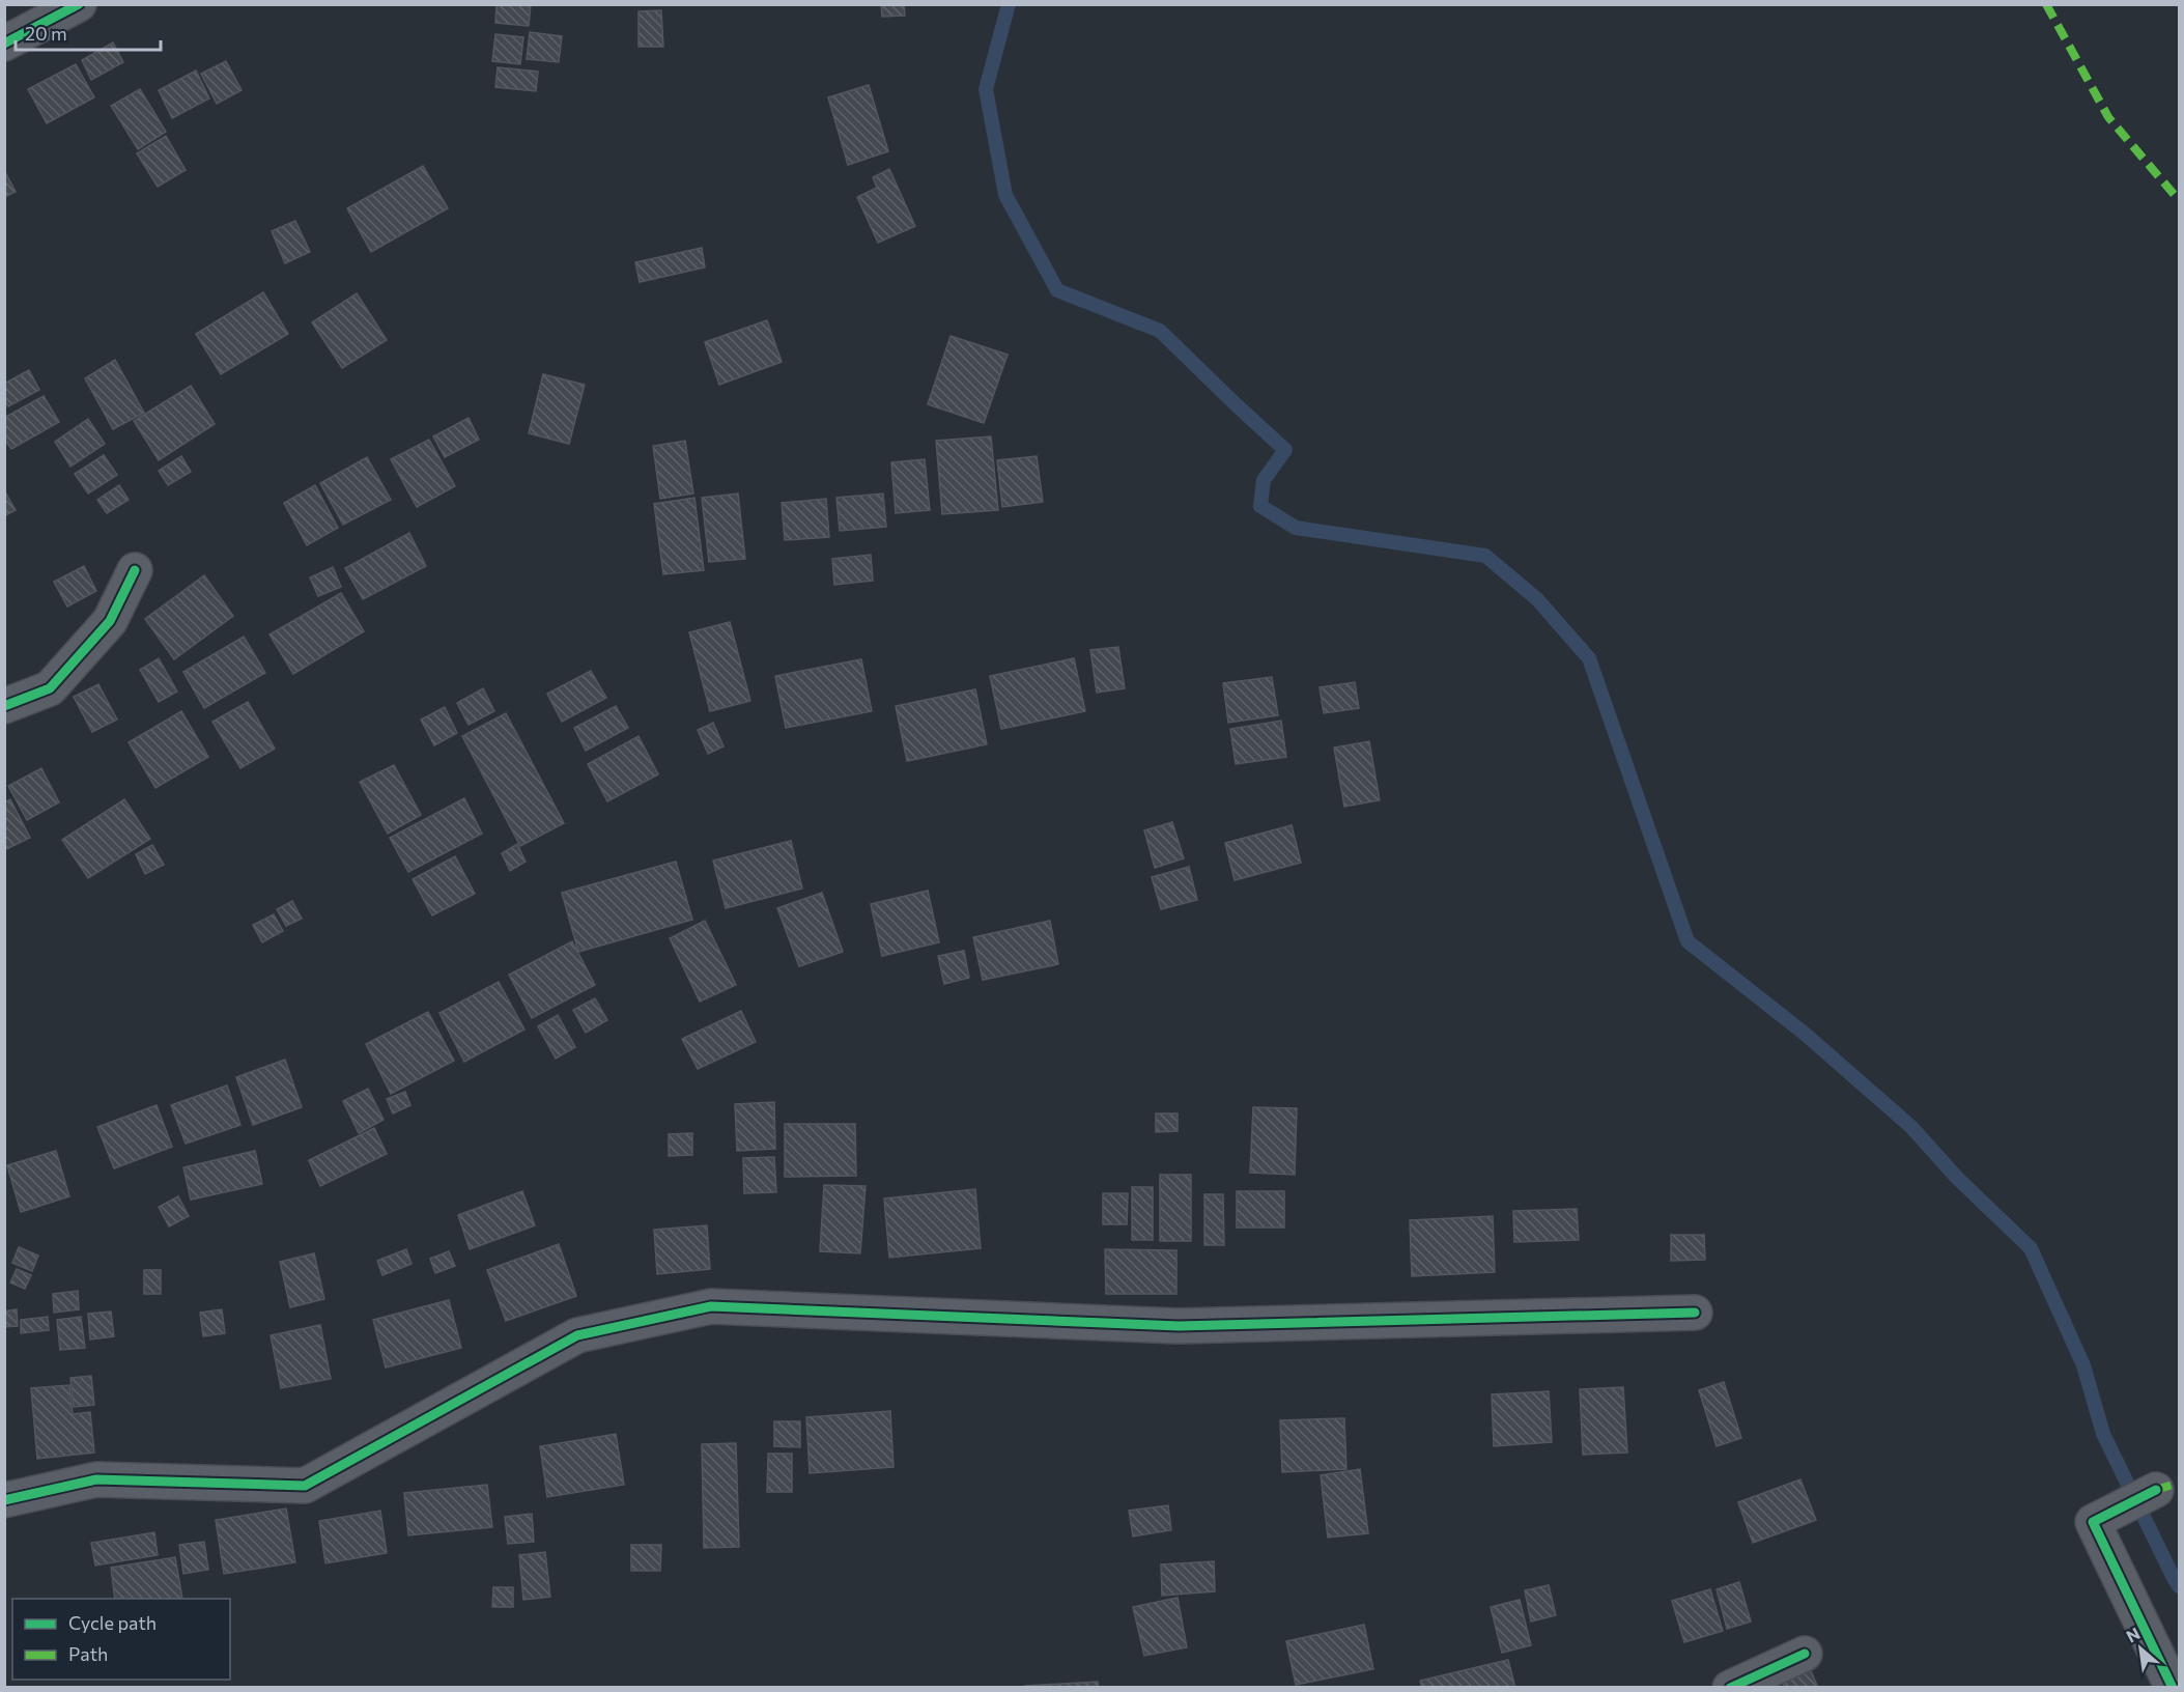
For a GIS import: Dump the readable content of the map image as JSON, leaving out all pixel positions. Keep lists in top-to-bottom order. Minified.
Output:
{"legend":["Cycle path","Path"],"scale_bar":"20 m","north":"top left"}
